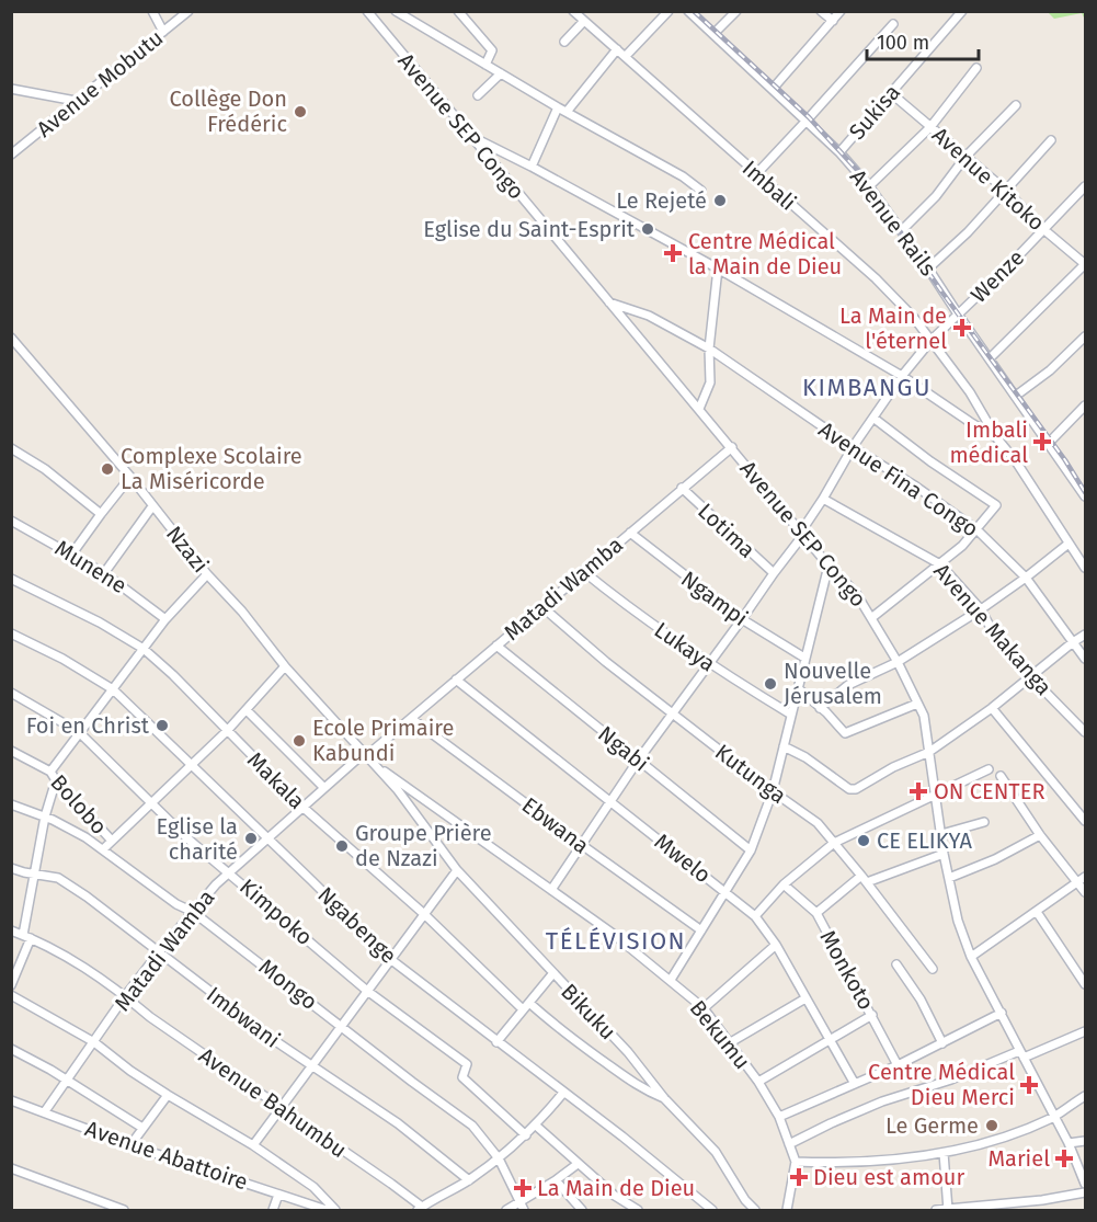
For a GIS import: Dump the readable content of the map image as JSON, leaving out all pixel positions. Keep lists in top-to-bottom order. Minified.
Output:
{"streets":{"street":["Avenue Mobutu","Sukisa","Avenue SEP Congo","Avenue Kitoko","Imbali","Avenue Rails","Wenze","Avenue Fina Congo","Lotima","Nzazi","Munene","Matadi Wamba","Ngampi","Avenue Makanga","Lukaya","Ngabi","Kutunga","Makala","Bolobo","Ebwana","Mwelo","Kimpoko","Ngabenge","Monkoto","Mongo","Bikuku","Imbwani","Bekumu","Avenue Bahumbu","Avenue Abattoire"]},"crossings":[["Sukisa","Avenue Kitoko"],["Sukisa","Avenue Rails"],["Avenue SEP Congo","Wenze"],["Avenue SEP Congo","Avenue Fina Congo"],["Avenue SEP Congo","Matadi Wamba"],["Avenue Kitoko","Wenze"],["Imbali","Wenze"],["Avenue Rails","Wenze"],["Wenze","Avenue Fina Congo"],["Wenze","Lotima"],["Wenze","Ngampi"],["Wenze","Avenue Makanga"],["Wenze","Lukaya"],["Wenze","Ngabi"],["Wenze","Kutunga"],["Wenze","Ebwana"],["Wenze","Mwelo"],["Wenze","Bekumu"],["Lotima","Matadi Wamba"],["Nzazi","Matadi Wamba"],["Nzazi","Bikuku"],["Matadi Wamba","Ngampi"],["Matadi Wamba","Lukaya"],["Matadi Wamba","Ngabi"],["Matadi Wamba","Kutunga"],["Matadi Wamba","Makala"],["Matadi Wamba","Ebwana"],["Matadi Wamba","Mwelo"],["Matadi Wamba","Kimpoko"],["Matadi Wamba","Ngabenge"],["Matadi Wamba","Mongo"],["Matadi Wamba","Bikuku"],["Matadi Wamba","Imbwani"],["Matadi Wamba","Avenue Bahumbu"],["Matadi Wamba","Avenue Abattoire"],["Makala","Bikuku"],["Bikuku","Bekumu"]],"districts":["KIMBANGU","TÉLÉVISION"],"places":{"other":["Collège Don Frédéric","Le Rejeté","Eglise du Saint-Esprit","Complexe Scolaire La Miséricorde","Nouvelle Jérusalem","Foi en Christ","Ecole Primaire Kabundi","Eglise la charité","CE ELIKYA","Groupe Prière de Nzazi","Le Germe"],"health":["Centre Médical la Main de Dieu","La Main de l'éternel","Imbali médical","ON CENTER","Centre Médical Dieu Merci","Mariel","Dieu est amour","La Main de Dieu"]},"scale_bar":"100 m"}
